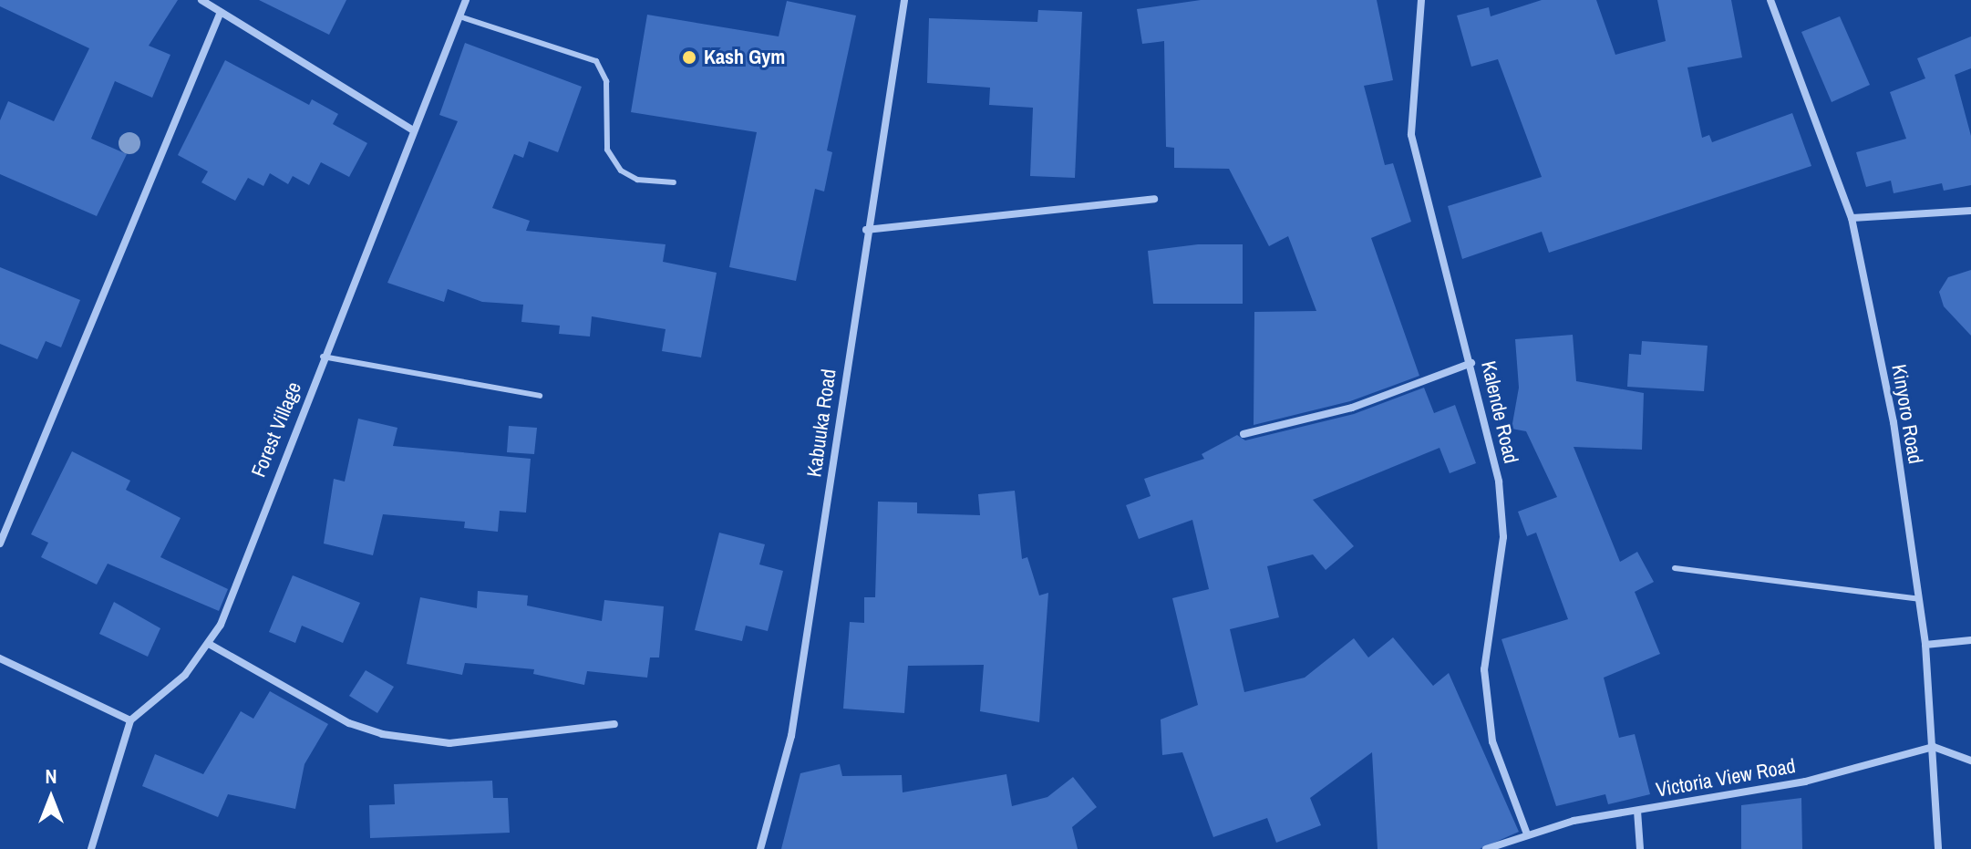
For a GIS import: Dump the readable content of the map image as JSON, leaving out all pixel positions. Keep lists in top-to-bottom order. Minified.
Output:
{"streets":{"street":["Kalende Road","Kinyoro Road","Kabuuka Road","Forest Village","Victoria View Road"]},"crossings":[["Kalende Road","Victoria View Road"],["Kinyoro Road","Victoria View Road"]],"places":["Kash Gym"],"north":"top"}
